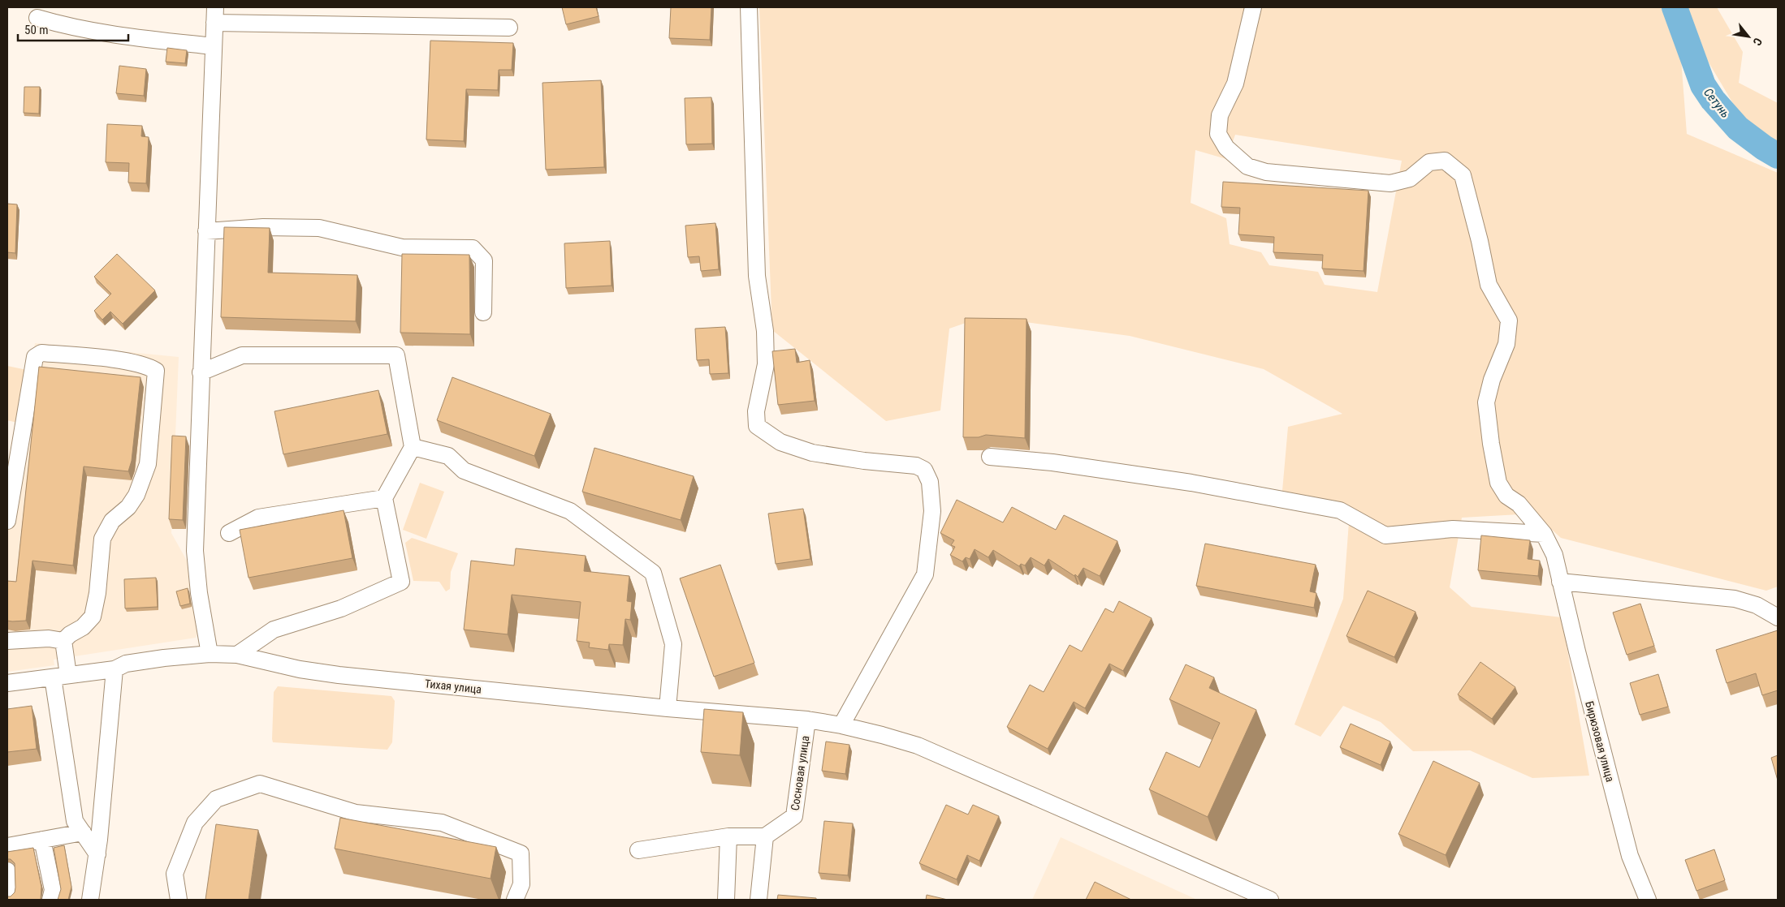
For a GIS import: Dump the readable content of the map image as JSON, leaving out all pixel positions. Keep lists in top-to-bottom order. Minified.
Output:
{"streets":{"street":["Тихая улица","Бирюзовая улица","Сосновая улица"]},"crossings":[["Тихая улица","Сосновая улица"]],"water":["Сетунь"],"scale_bar":"50 m","north":"bottom right"}
